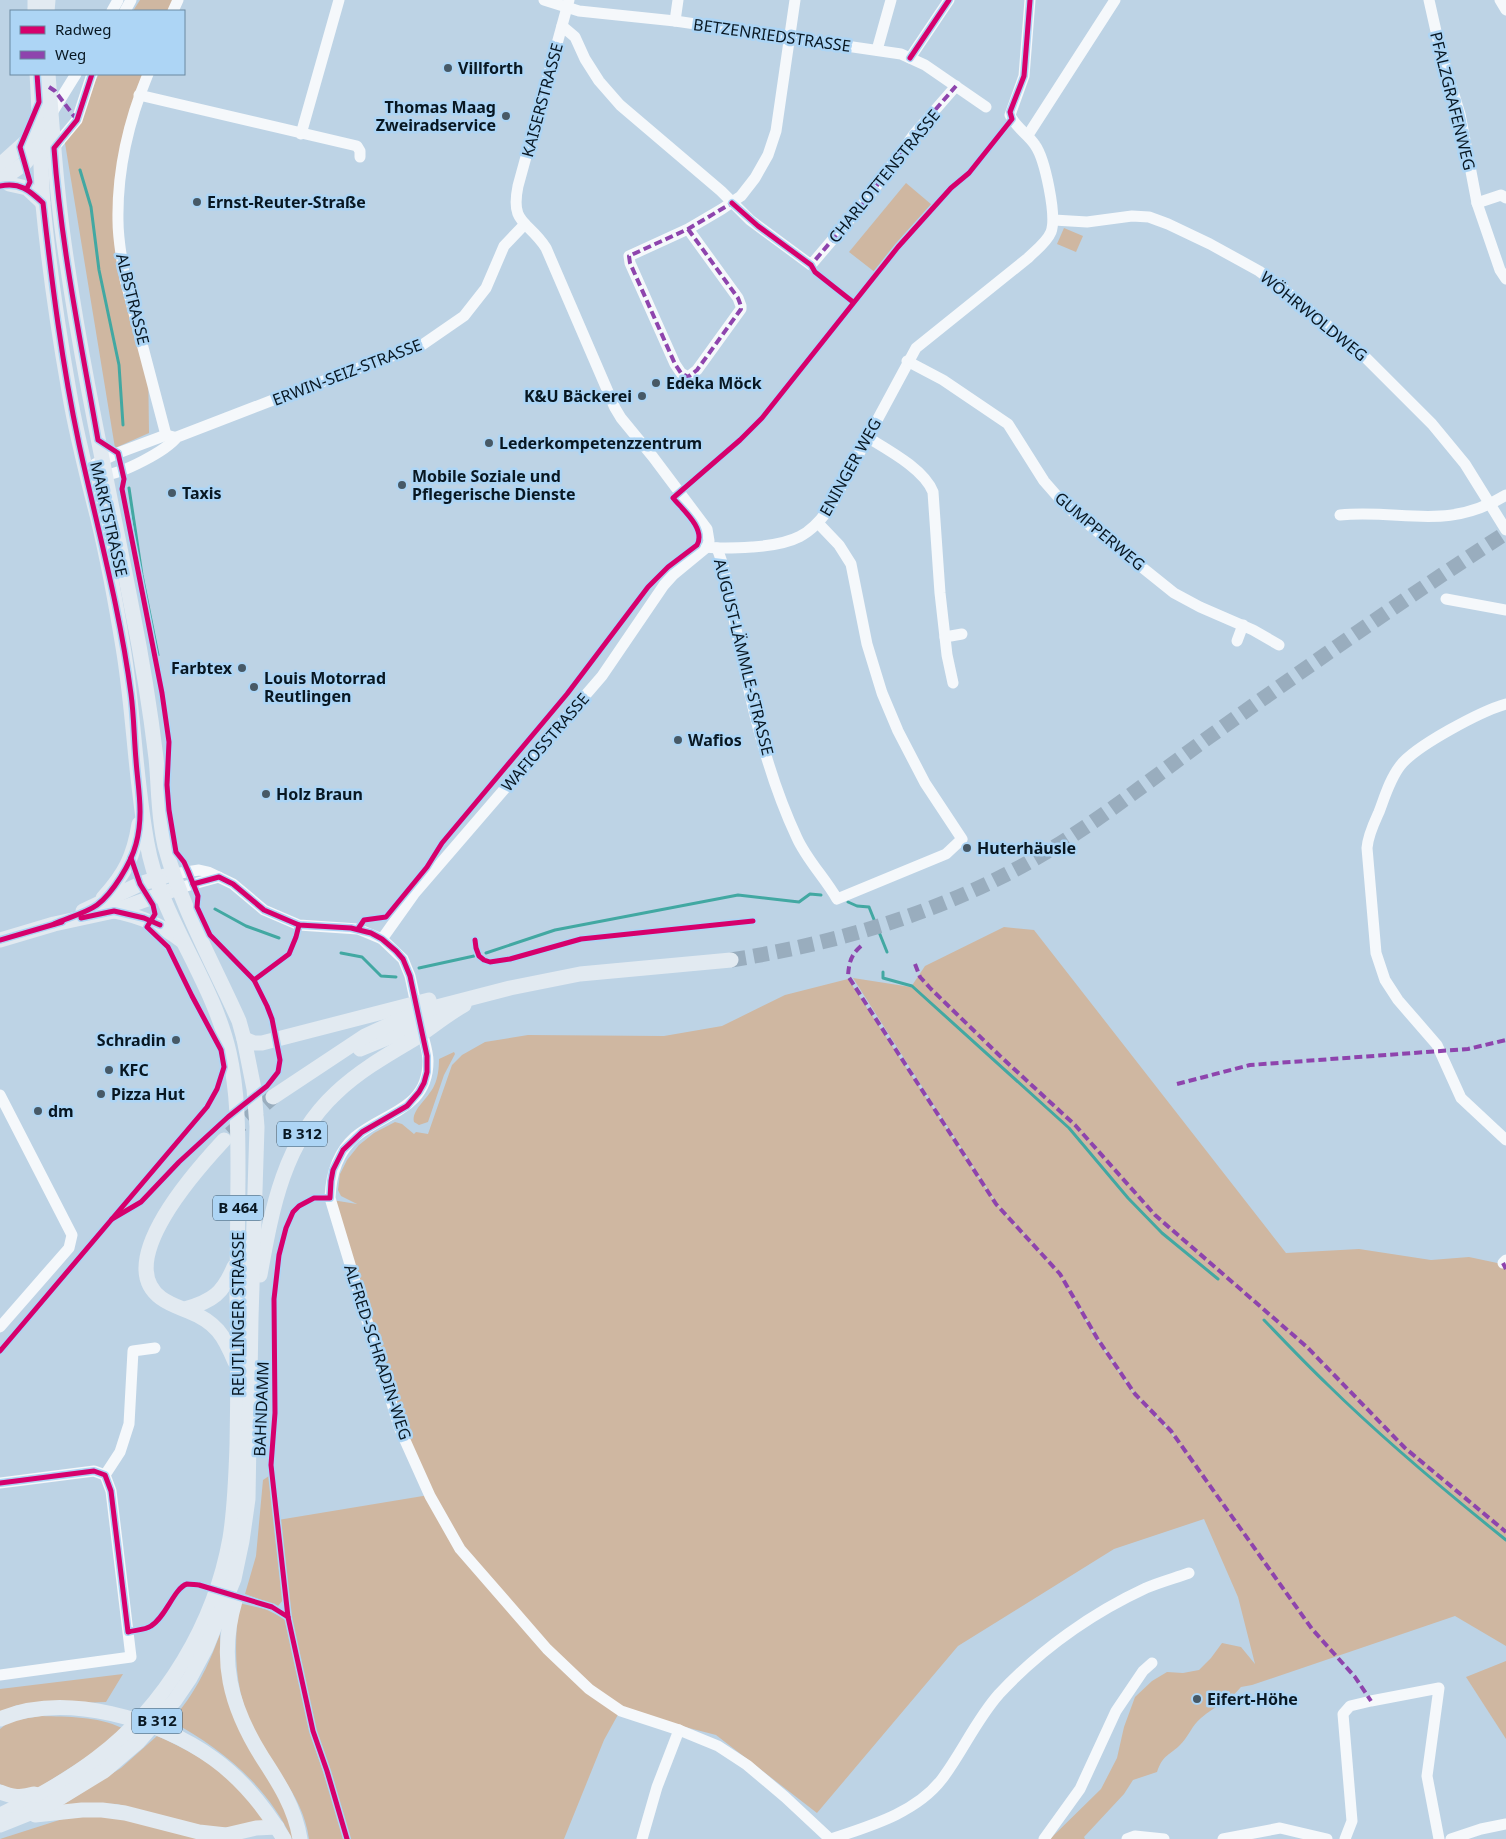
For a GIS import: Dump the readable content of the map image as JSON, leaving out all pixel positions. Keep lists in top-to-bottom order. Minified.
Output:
{"streets":{"main road":["MARKTSTRASSE","B 312","B 464","REUTLINGER STRASSE"],"street":["BETZENRIEDSTRASSE","KAISERSTRASSE","PFALZGRAFENWEG","CHARLOTTENSTRASSE","ALBSTRASSE","WÖHRWOLDWEG","ERWIN-SEIZ-STRASSE","ENINGER WEG","GUMPPERWEG","AUGUST-LÄMMLE-STRASSE","WAFIOSSTRASSE","ALFRED-SCHRADIN-WEG"],"cycle path":["BAHNDAMM"]},"crossings":[["BETZENRIEDSTRASSE","KAISERSTRASSE"],["BETZENRIEDSTRASSE","CHARLOTTENSTRASSE"],["KAISERSTRASSE","AUGUST-LÄMMLE-STRASSE"],["ALBSTRASSE","ERWIN-SEIZ-STRASSE"],["WÖHRWOLDWEG","ENINGER WEG"],["ERWIN-SEIZ-STRASSE","MARKTSTRASSE"],["ERWIN-SEIZ-STRASSE","AUGUST-LÄMMLE-STRASSE"],["ENINGER WEG","GUMPPERWEG"],["ENINGER WEG","AUGUST-LÄMMLE-STRASSE"],["MARKTSTRASSE","B 464"],["MARKTSTRASSE","REUTLINGER STRASSE"],["MARKTSTRASSE","ALFRED-SCHRADIN-WEG"],["AUGUST-LÄMMLE-STRASSE","WAFIOSSTRASSE"],["WAFIOSSTRASSE","ALFRED-SCHRADIN-WEG"],["B 312","REUTLINGER STRASSE"],["REUTLINGER STRASSE","ALFRED-SCHRADIN-WEG"]],"places":["Villforth","Thomas Maag Zweiradservice","Ernst-Reuter-Straße","Edeka Möck","K&U Bäckerei","Lederkompetenzzentrum","Mobile Soziale und Pflegerische Dienste","Taxis","Farbtex","Louis Motorrad Reutlingen","Wafios","Holz Braun","Huterhäusle","Schradin","KFC","Pizza Hut","dm","Eifert-Höhe"],"legend":["Radweg","Weg"]}
